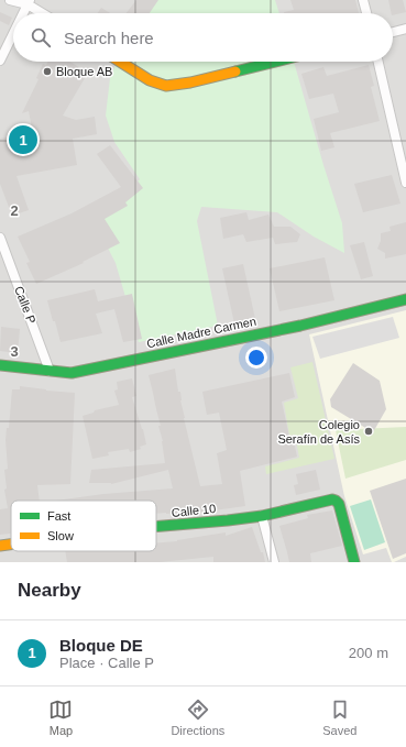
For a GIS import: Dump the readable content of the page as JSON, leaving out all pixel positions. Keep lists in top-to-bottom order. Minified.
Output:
{"streets":{"street":["Calle P","Calle Madre Carmen","Calle 10"]},"crossings":[["Calle P","Calle Madre Carmen"]],"places":["Bloque AB","Colegio Serafín de Asís"],"legend":["Fast","Slow"],"page":{"search":"Search here","pins":"1","heading":"Nearby","list":[{"mark":"1","name":"Bloque DE","note":"Place · Calle P","value":"200 m"}],"nav":["Map","Directions","Saved"]},"grid":{"rows":["2","3"]}}
